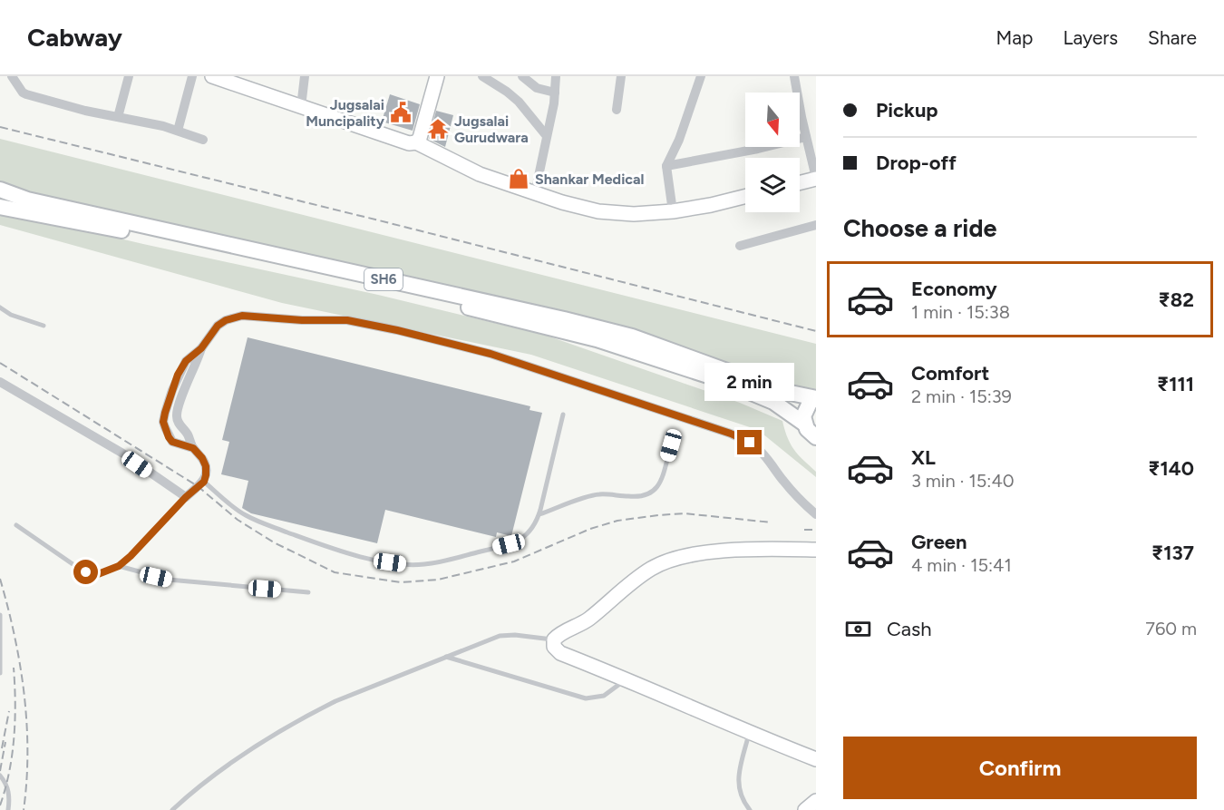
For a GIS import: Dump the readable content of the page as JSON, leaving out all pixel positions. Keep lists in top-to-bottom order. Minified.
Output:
{"streets":{"main road":["SH6"]},"places":{"public building":["Jugsalai Muncipality"],"temple":["Jugsalai Gurudwara"],"shop":["Shankar Medical"]},"north":"bottom","page":{"header":"Cabway","nav":["Map","Layers","Share"],"banner":["Pickup","Drop-off"],"heading":"Choose a ride","list":[{"name":"Economy","note":"1 min · 15:38","value":"₹82"},{"name":"Comfort","note":"2 min · 15:39","value":"₹111"},{"name":"XL","note":"3 min · 15:40","value":"₹140"},{"name":"Green","note":"4 min · 15:41","value":"₹137"}],"bubble":"2 min","pay":["Cash","760 m"],"buttons":"Confirm"}}
